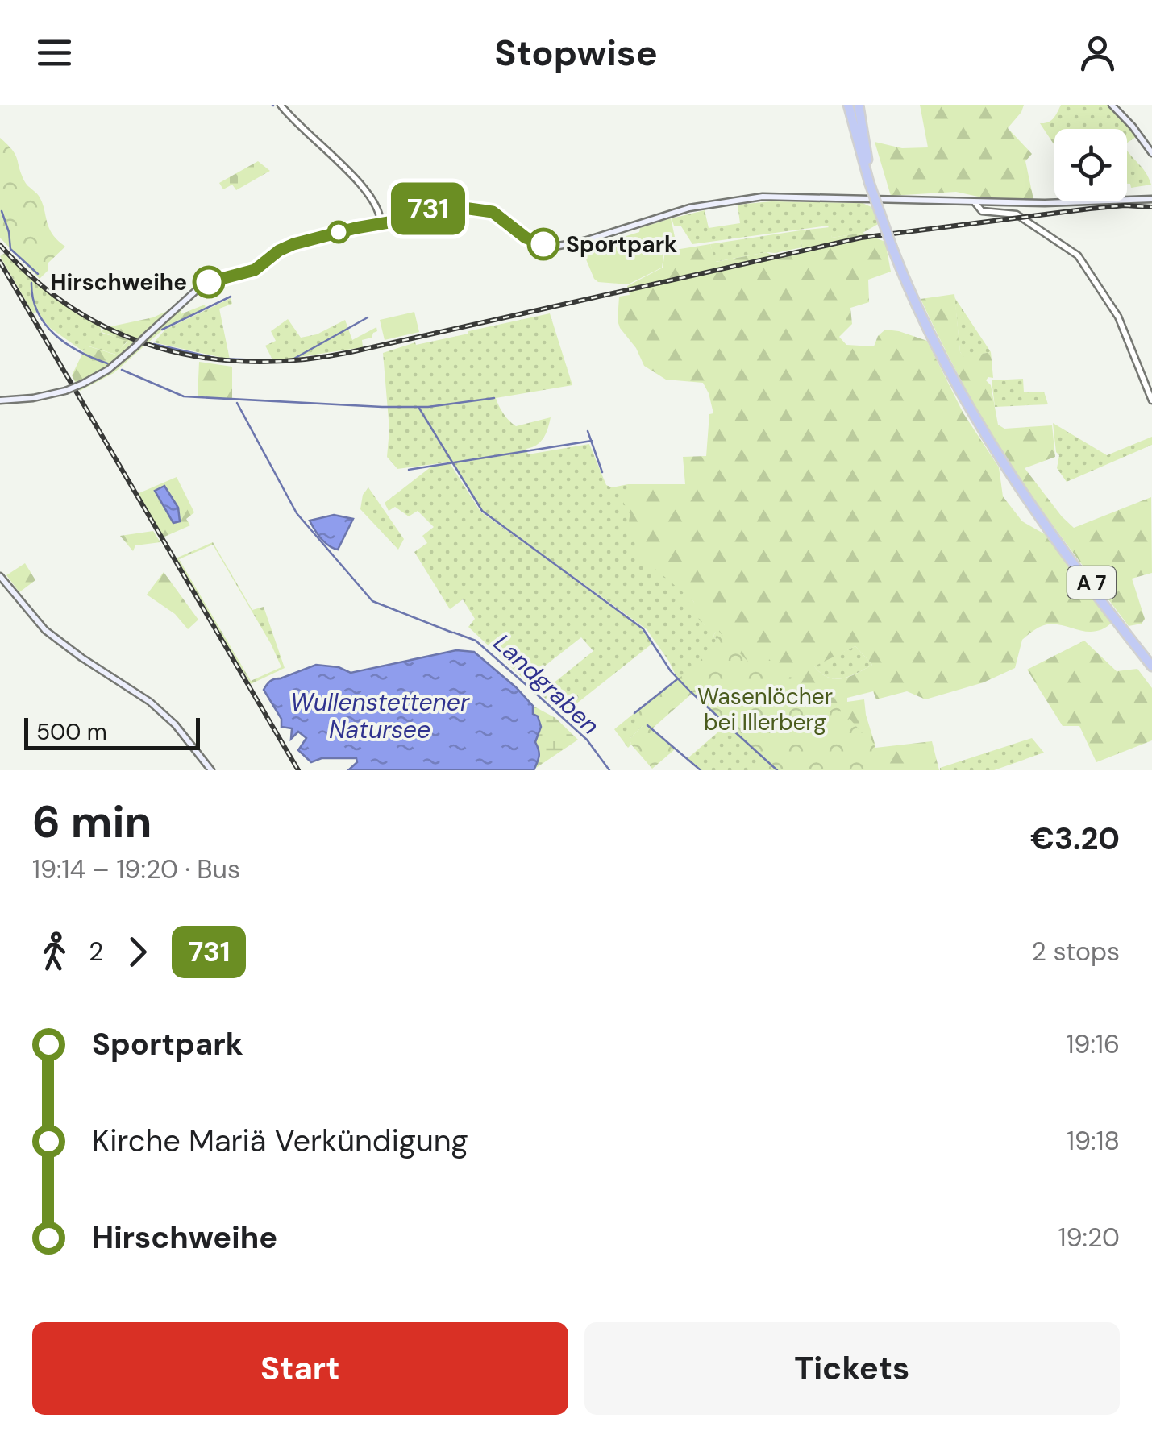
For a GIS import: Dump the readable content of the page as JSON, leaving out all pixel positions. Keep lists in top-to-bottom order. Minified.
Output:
{"streets":{"highway":["A 7"]},"water":["Landgraben","Wullenstettener Natursee"],"parks":["Wasenlöcher bei Illerberg"],"places":["Sportpark","Hirschweihe"],"lines":["bus line 731"],"scale_bar":"500 m","page":{"header":"Stopwise","on_map":"731","scale":"500 m","heading":["6 min","19:14 – 19:20 · Bus","€3.20"],"legs":["2","731","2 stops"],"list":[{"name":"Sportpark","value":"19:16"},{"name":"Kirche Mariä Verkündigung","value":"19:18"},{"name":"Hirschweihe","value":"19:20"}],"buttons":["Start","Tickets"]}}
